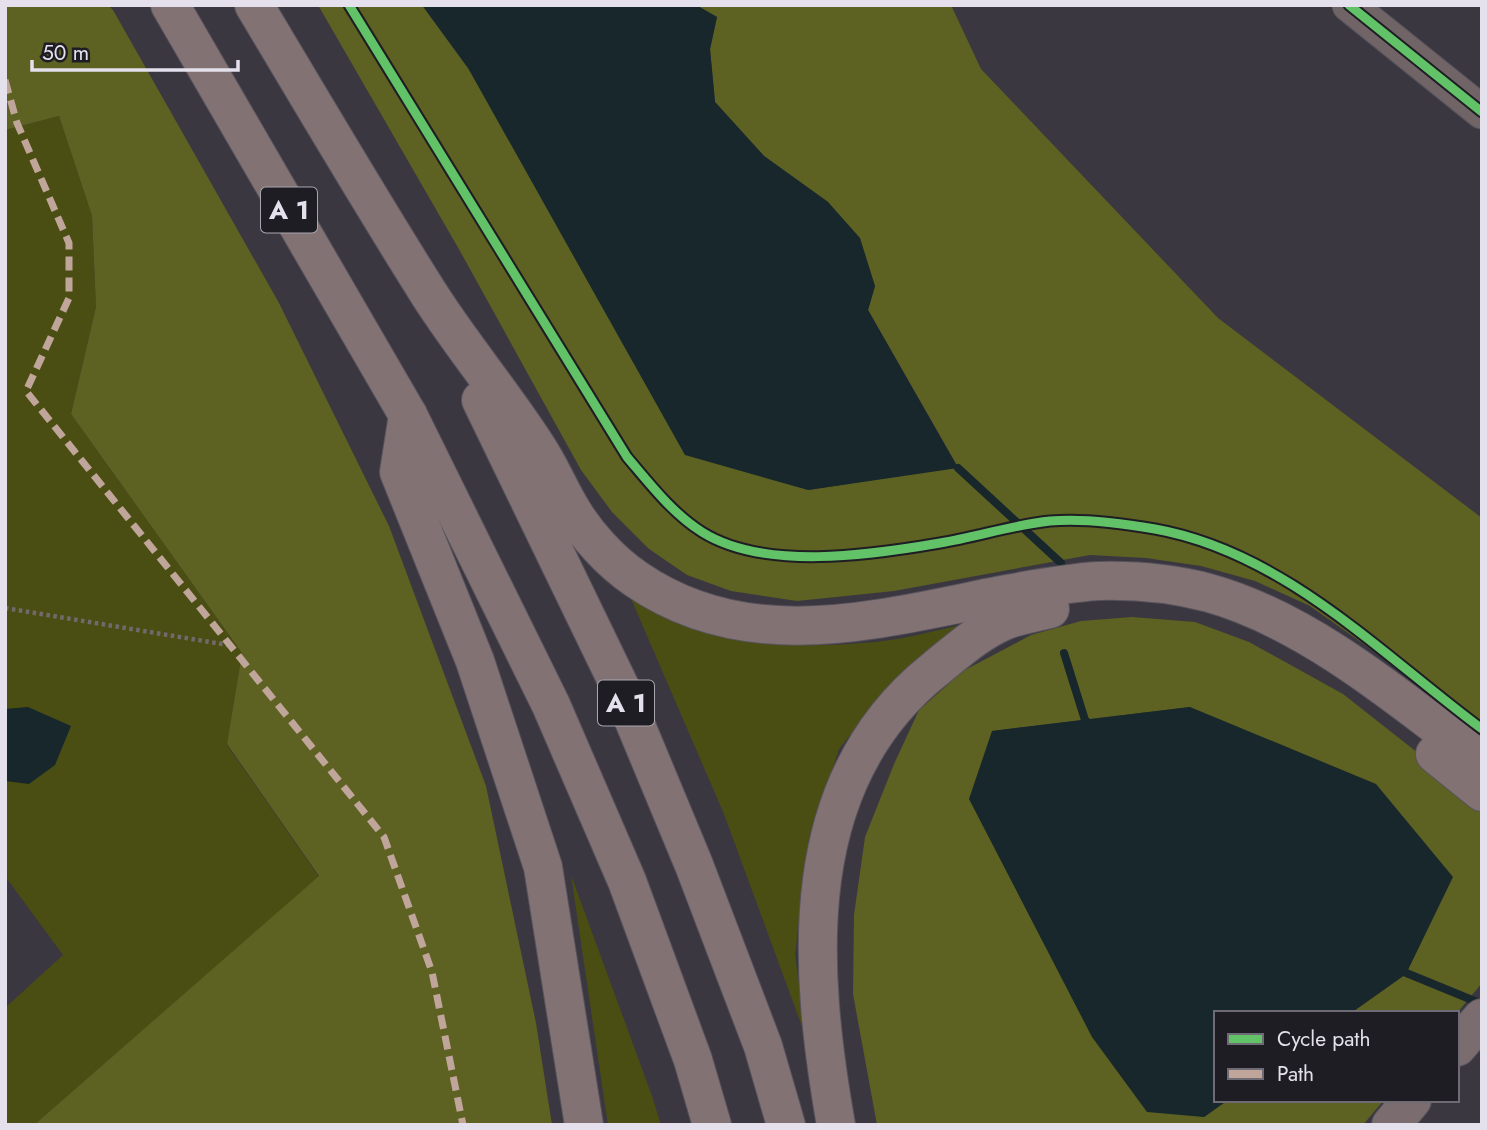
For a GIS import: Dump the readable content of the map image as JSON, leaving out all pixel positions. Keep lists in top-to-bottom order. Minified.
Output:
{"streets":{"highway":["A 1"]},"legend":["Cycle path","Path"],"scale_bar":"50 m"}
